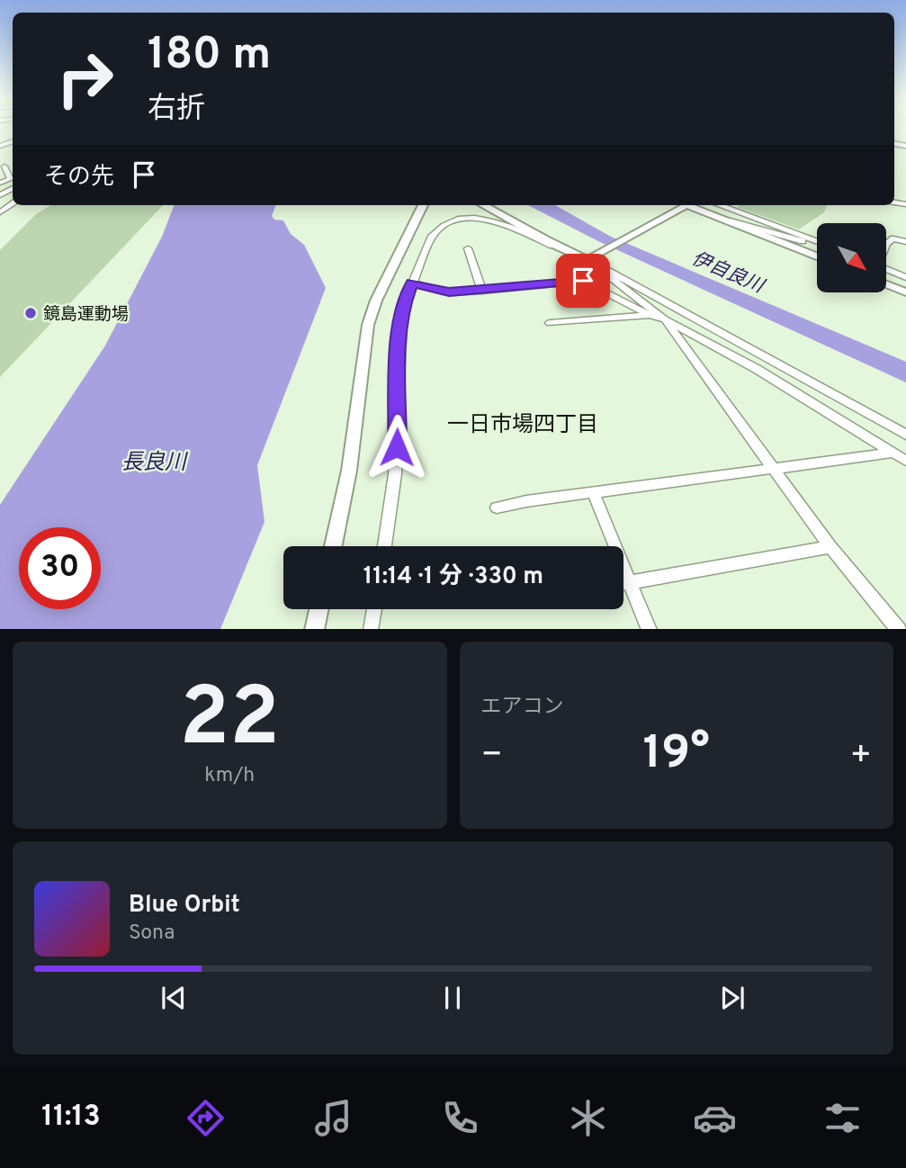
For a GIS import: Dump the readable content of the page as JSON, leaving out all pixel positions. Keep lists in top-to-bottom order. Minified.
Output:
{"districts":["一日市場四丁目"],"water":["伊自良川","長良川"],"places":["鏡島運動場"],"north":"bottom right","page":{"turn":["180 m","右折"],"then":"その先","limit":"30","trip":"11:14 · 1 分 · 330 m","tile":[["22","km/h"],"エアコン"],"heat":["−","19°","+"],"song":["Blue Orbit","Sona"],"tabs":"11:13"}}
